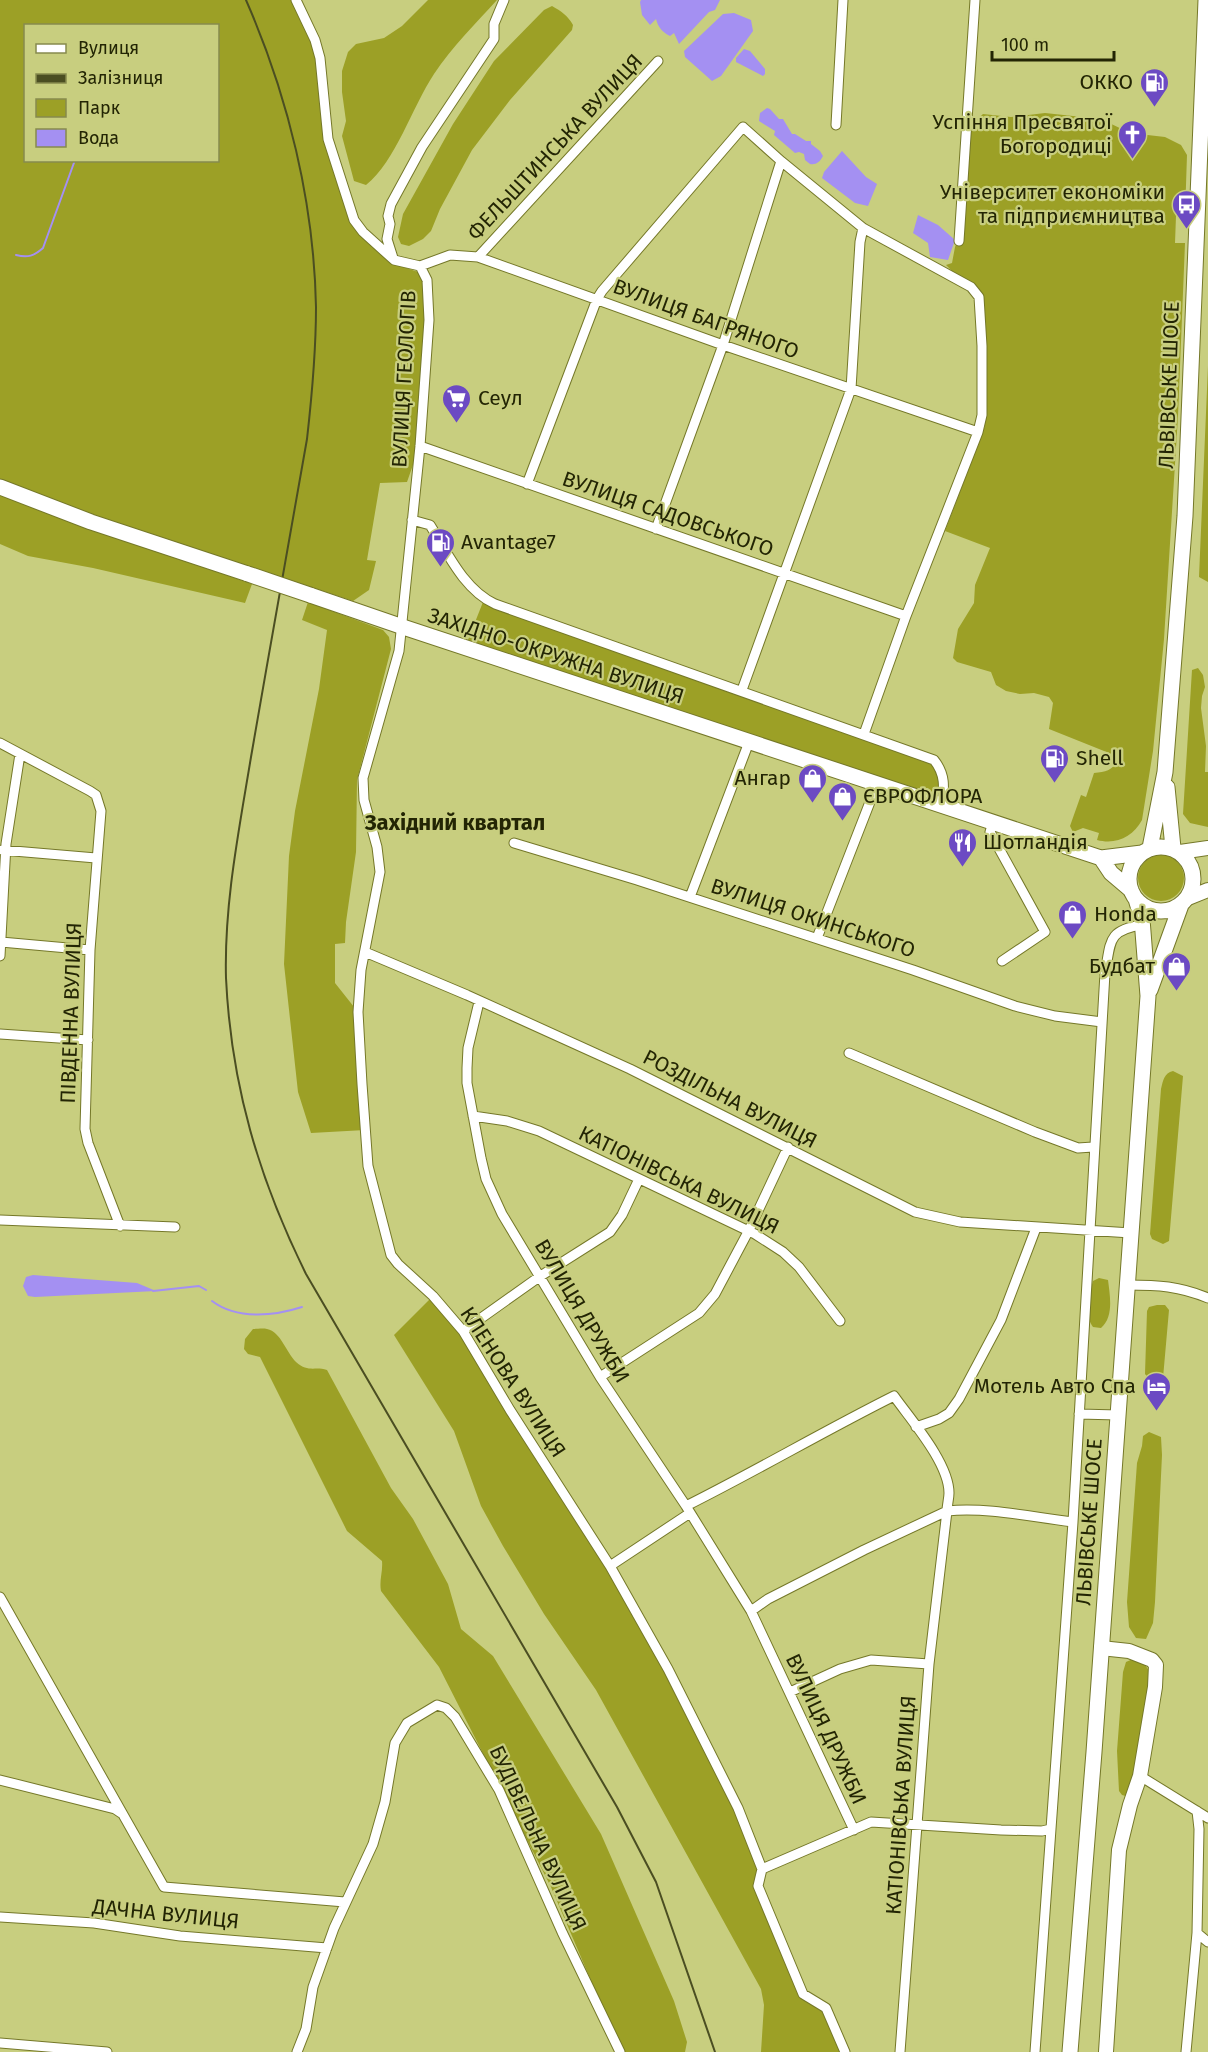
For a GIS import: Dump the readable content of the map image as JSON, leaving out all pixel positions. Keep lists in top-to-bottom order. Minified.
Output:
{"streets":{"main road":["ЛЬВІВСЬКЕ ШОСЕ","ЗАХІДНО-ОКРУЖНА ВУЛИЦЯ"],"street":["ФЕЛЬШТИНСЬКА ВУЛИЦЯ","ВУЛИЦЯ БАГРЯНОГО","ВУЛИЦЯ ГЕОЛОГІВ","ВУЛИЦЯ САДОВСЬКОГО","ВУЛИЦЯ ОКИНСЬКОГО","ПІВДЕННА ВУЛИЦЯ","РОЗДІЛЬНА ВУЛИЦЯ","КАТІОНІВСЬКА ВУЛИЦЯ","ВУЛИЦЯ ДРУЖБИ","КЛЕНОВА ВУЛИЦЯ","БУДІВЕЛЬНА ВУЛИЦЯ","ДАЧНА ВУЛИЦЯ"]},"crossings":[["ФЕЛЬШТИНСЬКА ВУЛИЦЯ","ВУЛИЦЯ БАГРЯНОГО"],["ВУЛИЦЯ БАГРЯНОГО","ВУЛИЦЯ ГЕОЛОГІВ"],["ВУЛИЦЯ ГЕОЛОГІВ","ВУЛИЦЯ САДОВСЬКОГО"],["ВУЛИЦЯ ГЕОЛОГІВ","ЗАХІДНО-ОКРУЖНА ВУЛИЦЯ"],["ВУЛИЦЯ ГЕОЛОГІВ","КЛЕНОВА ВУЛИЦЯ"],["ЛЬВІВСЬКЕ ШОСЕ","ЗАХІДНО-ОКРУЖНА ВУЛИЦЯ"],["ЛЬВІВСЬКЕ ШОСЕ","РОЗДІЛЬНА ВУЛИЦЯ"],["ЗАХІДНО-ОКРУЖНА ВУЛИЦЯ","КЛЕНОВА ВУЛИЦЯ"],["РОЗДІЛЬНА ВУЛИЦЯ","ВУЛИЦЯ ДРУЖБИ"],["РОЗДІЛЬНА ВУЛИЦЯ","КЛЕНОВА ВУЛИЦЯ"],["КАТІОНІВСЬКА ВУЛИЦЯ","ВУЛИЦЯ ДРУЖБИ"],["БУДІВЕЛЬНА ВУЛИЦЯ","ДАЧНА ВУЛИЦЯ"]],"districts":["Західний квартал"],"places":{"fuel station":["ОККО","Avantage7","Shell"],"church":["Успіння Пресвятої Богородиці"],"bus stop":["Університет економіки та підприємництва"],"supermarket":["Сеул"],"shop":["Ангар","ЄВРОФЛОРА","Honda","Будбат"],"restaurant":["Шотландія"],"hotel":["Мотель Авто Спа"]},"legend":["Вулиця","Залізниця","Парк","Вода"],"scale_bar":"100 m"}
